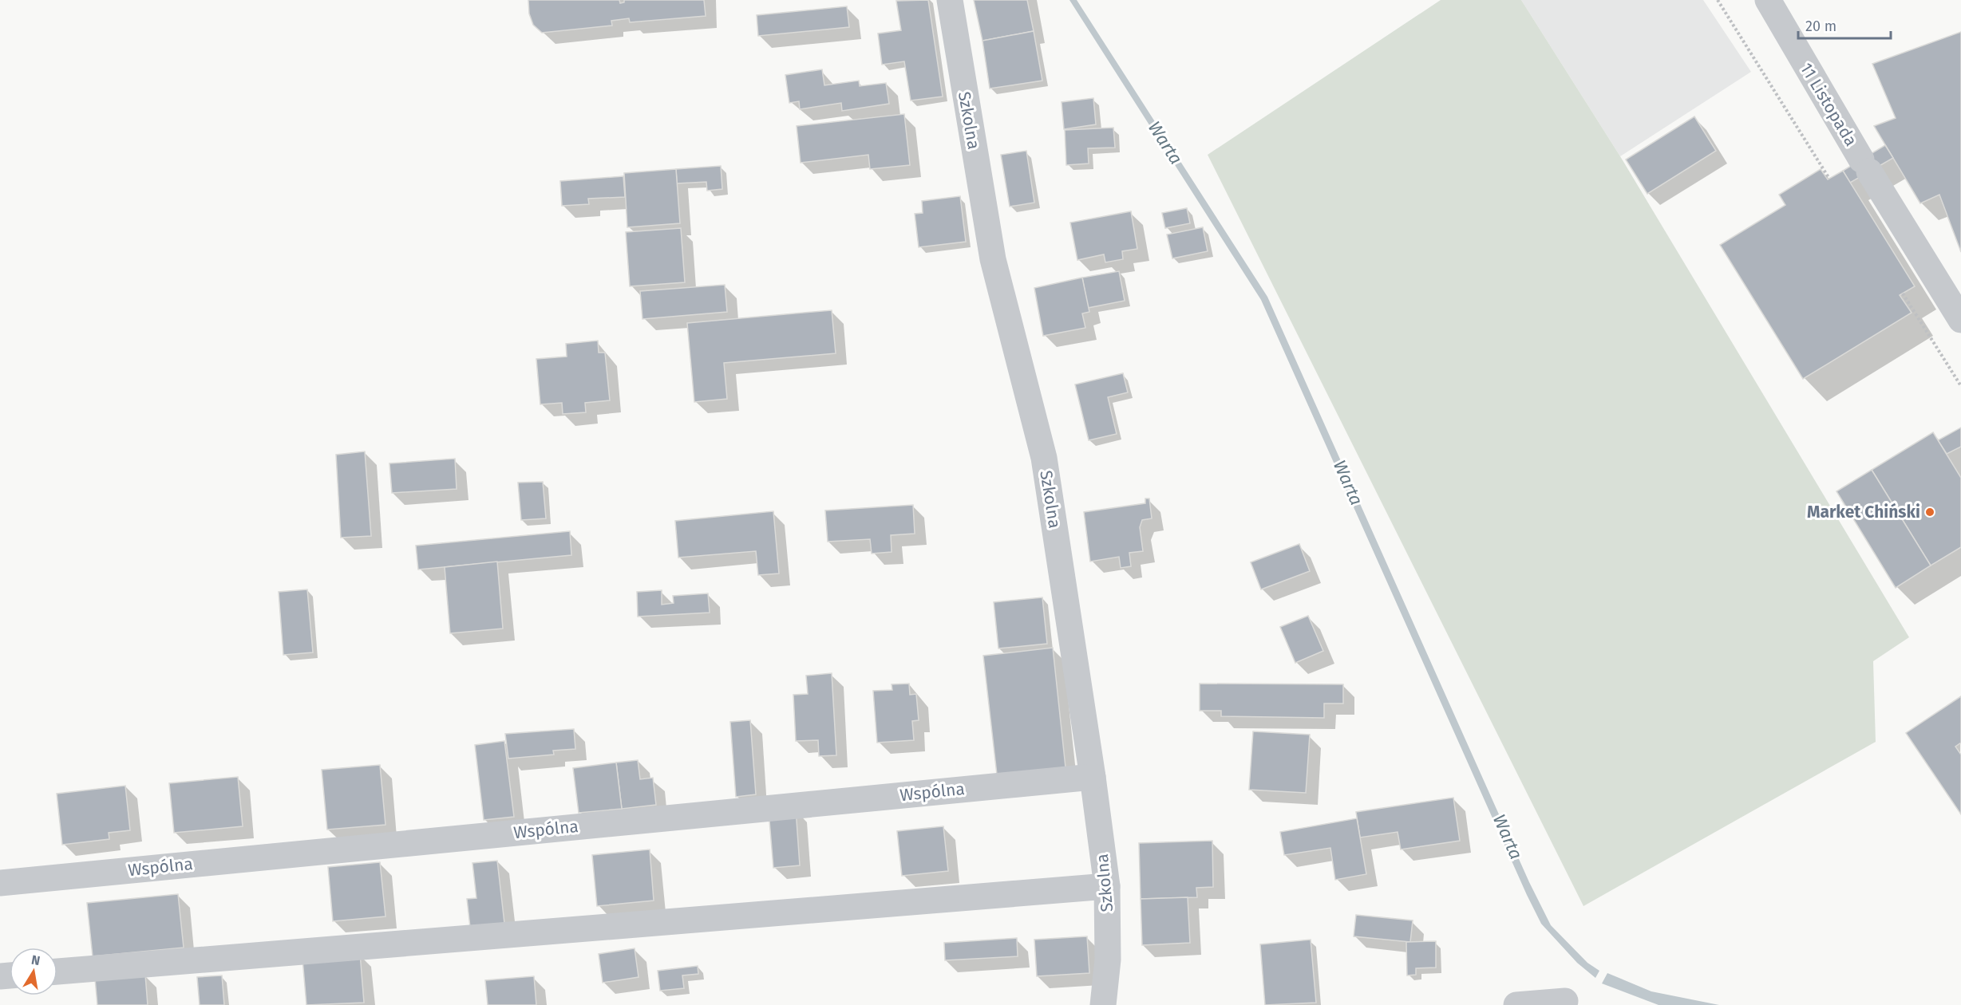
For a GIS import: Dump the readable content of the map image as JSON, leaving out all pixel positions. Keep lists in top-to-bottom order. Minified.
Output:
{"streets":{"street":["11 Listopada","Szkolna","Wspólna"]},"crossings":[["Szkolna","Wspólna"]],"water":["Warta"],"places":["Market Chiński"],"scale_bar":"20 m","north":"top"}
